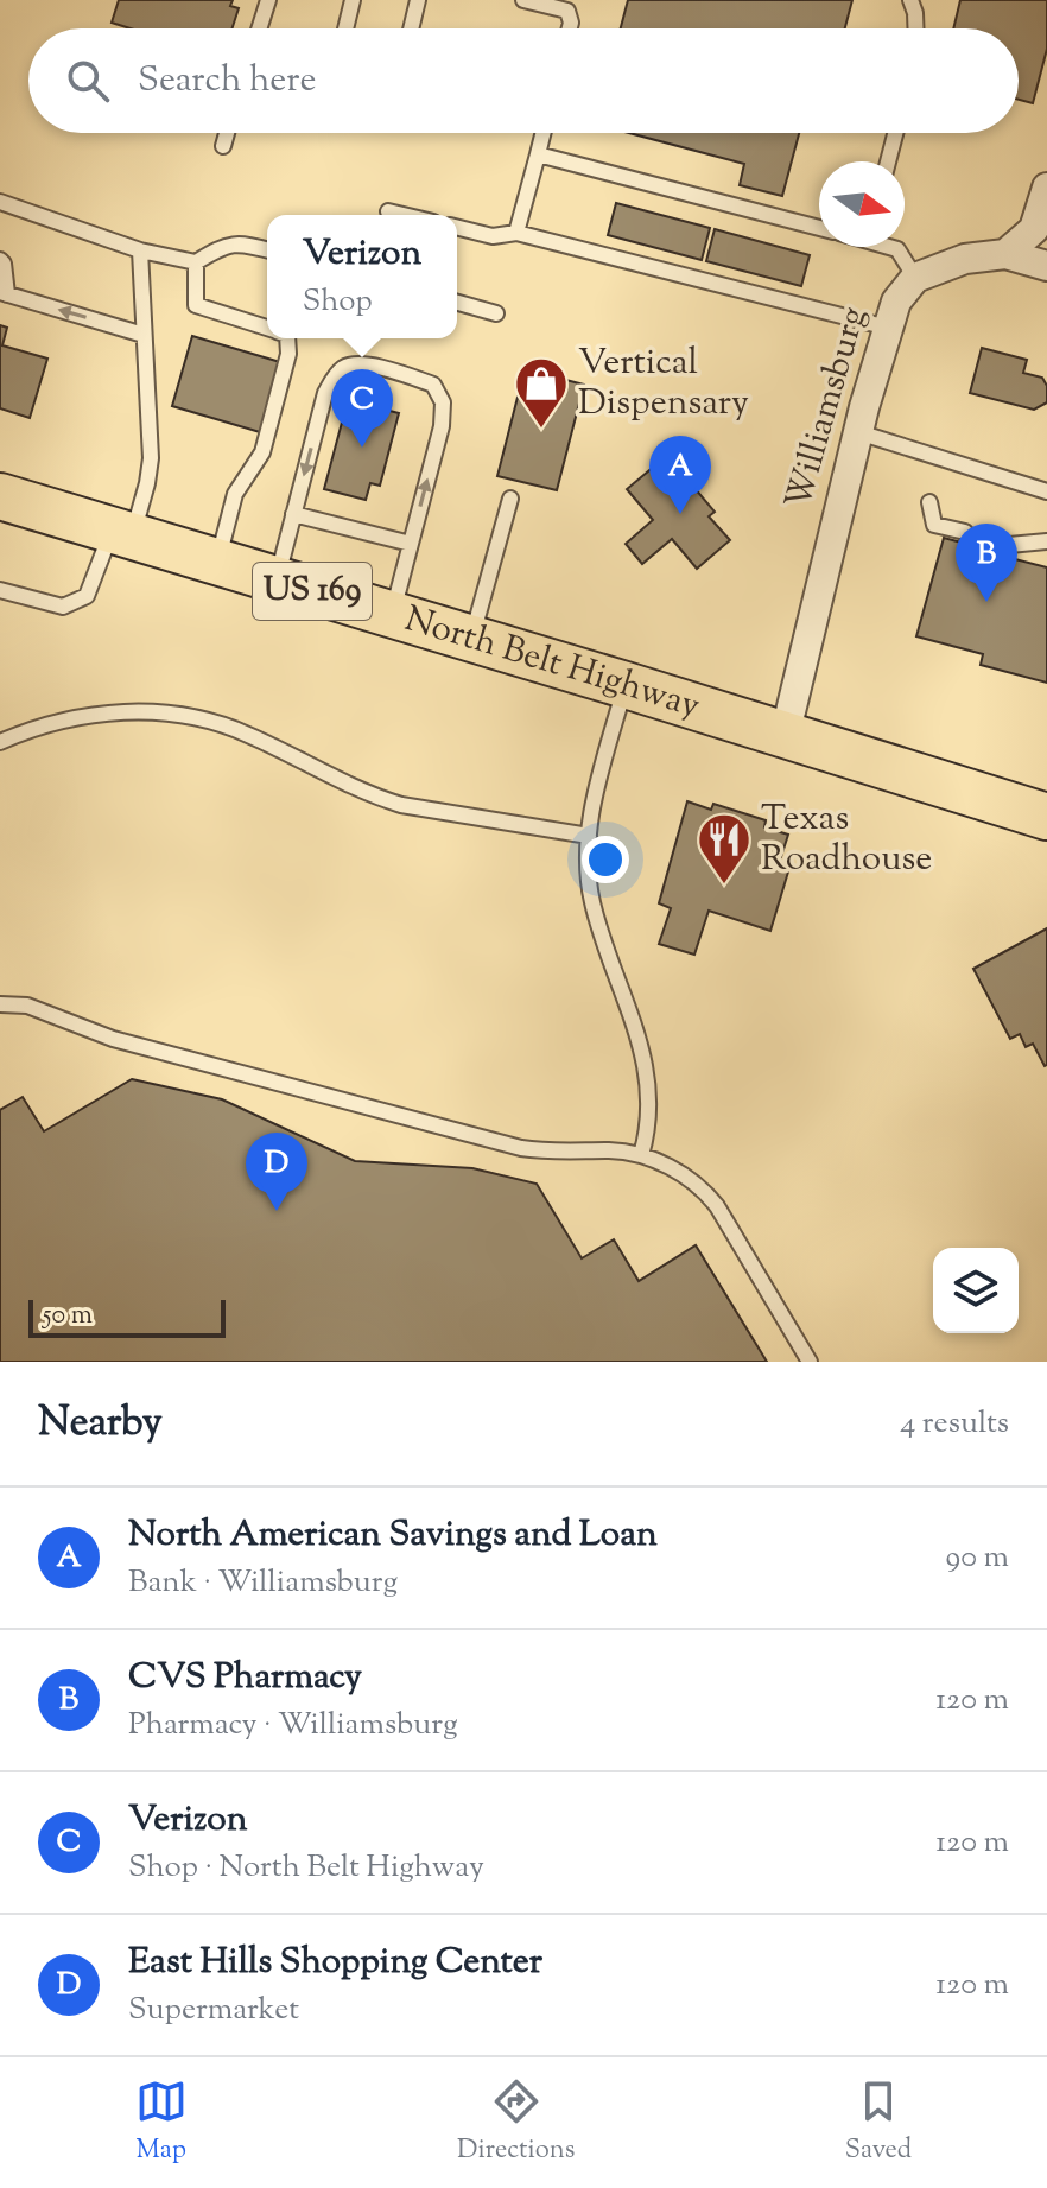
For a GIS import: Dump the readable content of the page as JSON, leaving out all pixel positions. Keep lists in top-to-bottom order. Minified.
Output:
{"streets":{"main road":["US 169","North Belt Highway"],"street":["Williamsburg"]},"crossings":[["Williamsburg","North Belt Highway"]],"places":{"shop":["Vertical Dispensary"],"restaurant":["Texas Roadhouse"]},"scale_bar":"50 m","north":"right","page":{"search":"Search here","popup":["Verizon","Shop"],"pins":["C","A","B","D"],"scale":"50 m","heading":["Nearby","4 results"],"list":[{"mark":"A","name":"North American Savings and Loan","note":"Bank · Williamsburg","value":"90 m"},{"mark":"B","name":"CVS Pharmacy","note":"Pharmacy · Williamsburg","value":"120 m"},{"mark":"C","name":"Verizon","note":"Shop · North Belt Highway","value":"120 m"},{"mark":"D","name":"East Hills Shopping Center","note":"Supermarket","value":"120 m"}],"nav":["Map","Directions","Saved"]}}
